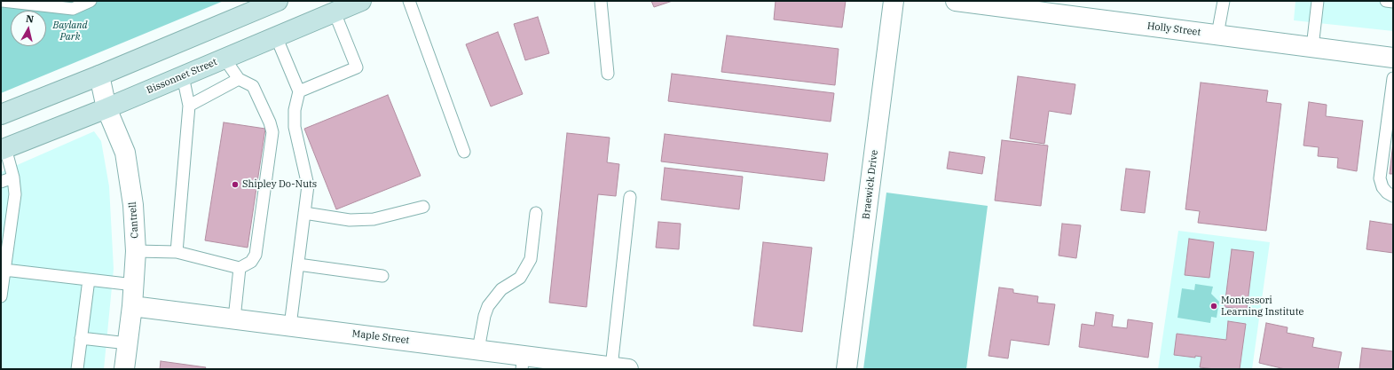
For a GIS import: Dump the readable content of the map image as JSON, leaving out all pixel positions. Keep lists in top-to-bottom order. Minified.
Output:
{"streets":{"main road":["Bissonnet Street"],"street":["Holly Street","Braewick Drive","Cantrell","Maple Street"]},"crossings":[["Bissonnet Street","Cantrell"],["Cantrell","Maple Street"]],"parks":["Bayland Park"],"places":["Shipley Do-Nuts","Montessori Learning Institute"],"north":"top"}
